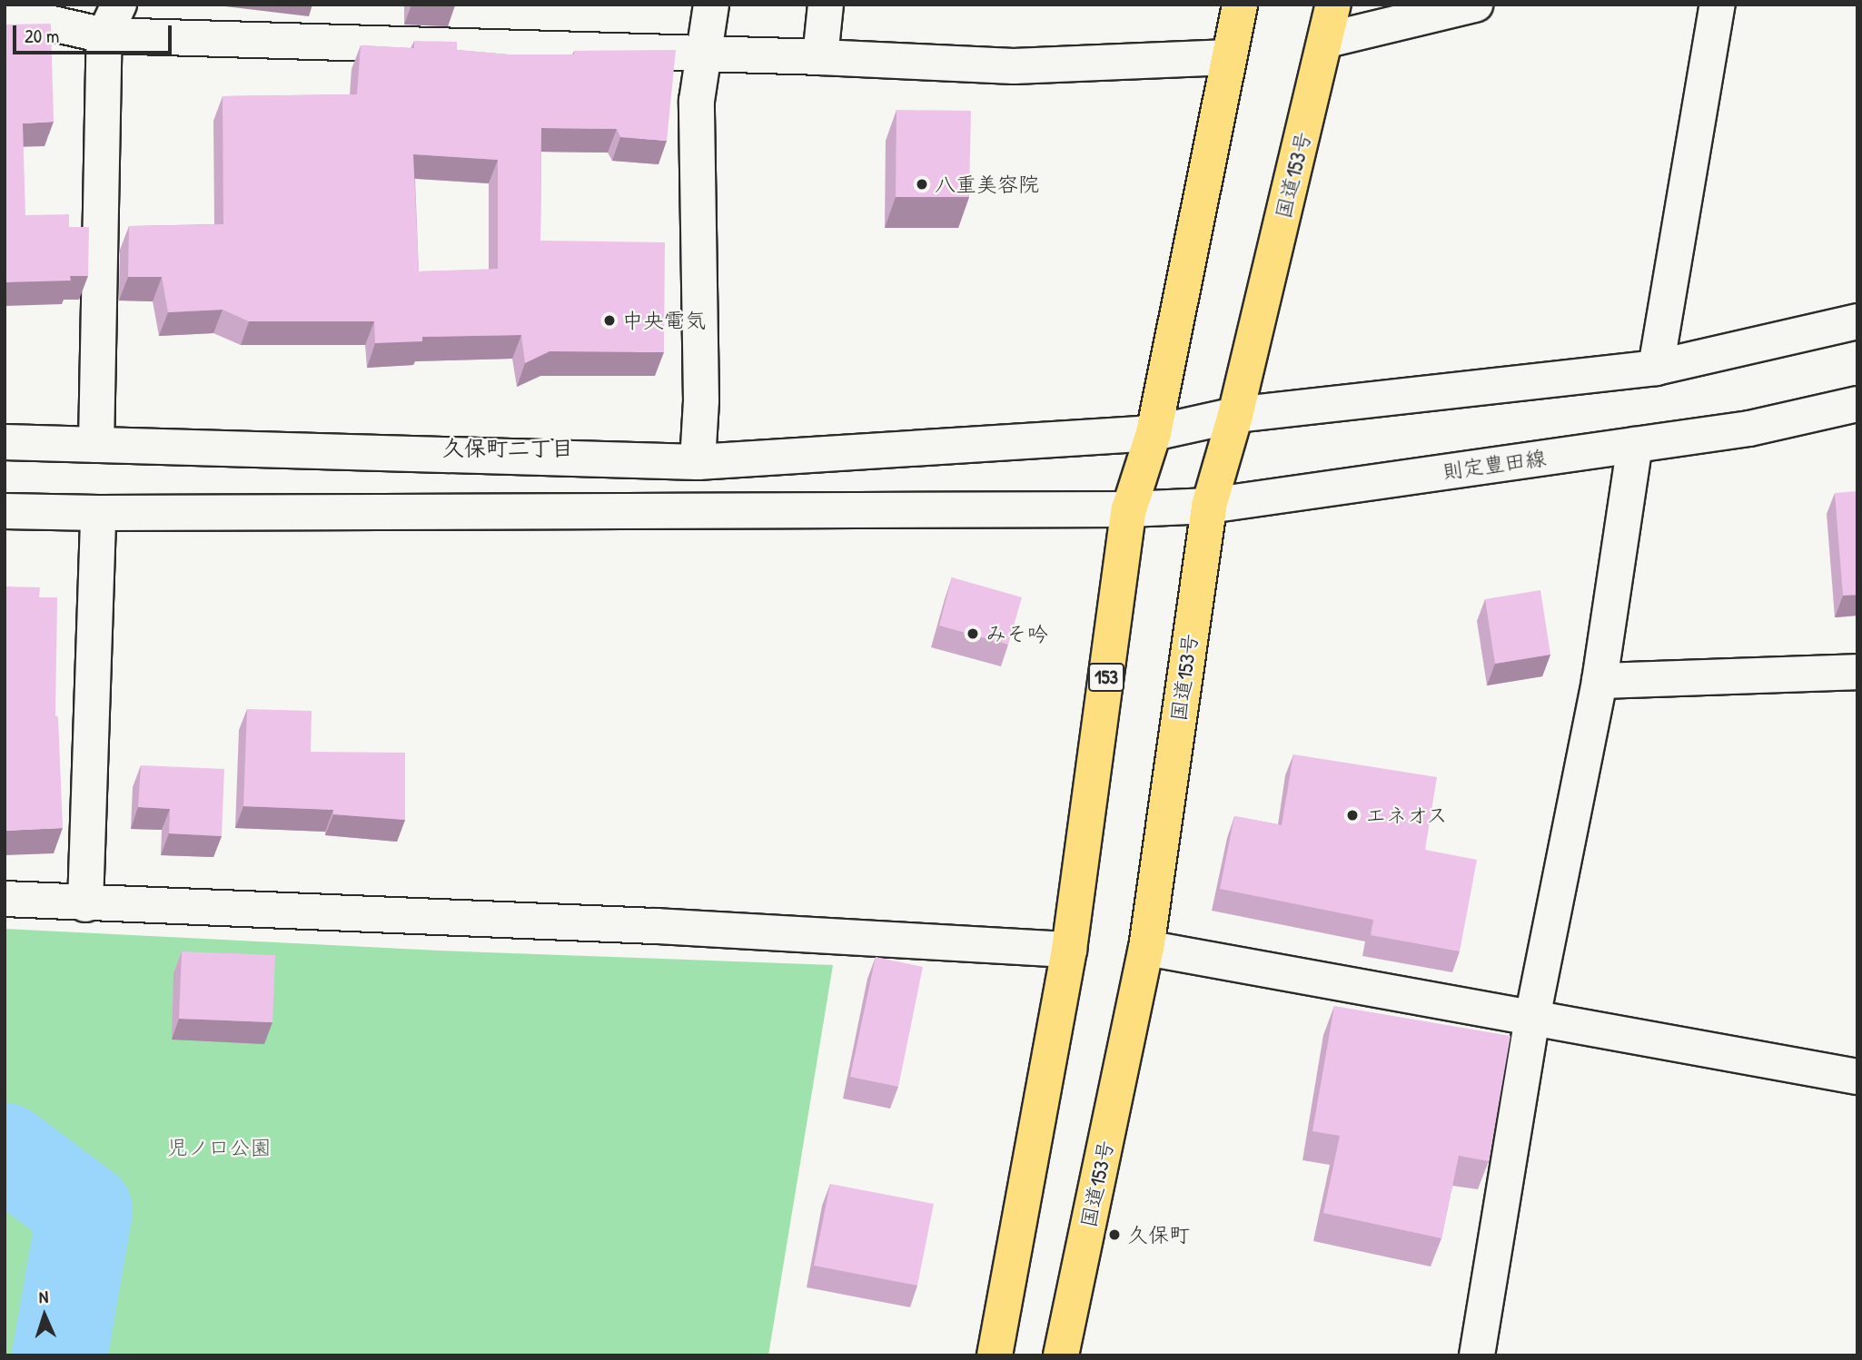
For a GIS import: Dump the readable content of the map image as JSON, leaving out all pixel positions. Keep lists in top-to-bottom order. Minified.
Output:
{"streets":{"highway":["国道153号","153"],"street":["則定豊田線"]},"crossings":[["国道153号","則定豊田線"],["則定豊田線","153"]],"districts":["久保町二丁目"],"parks":["児ノ口公園"],"places":["八重美容院","中央電気","みそ吟","エネオス","久保町"],"scale_bar":"20 m","north":"top"}
